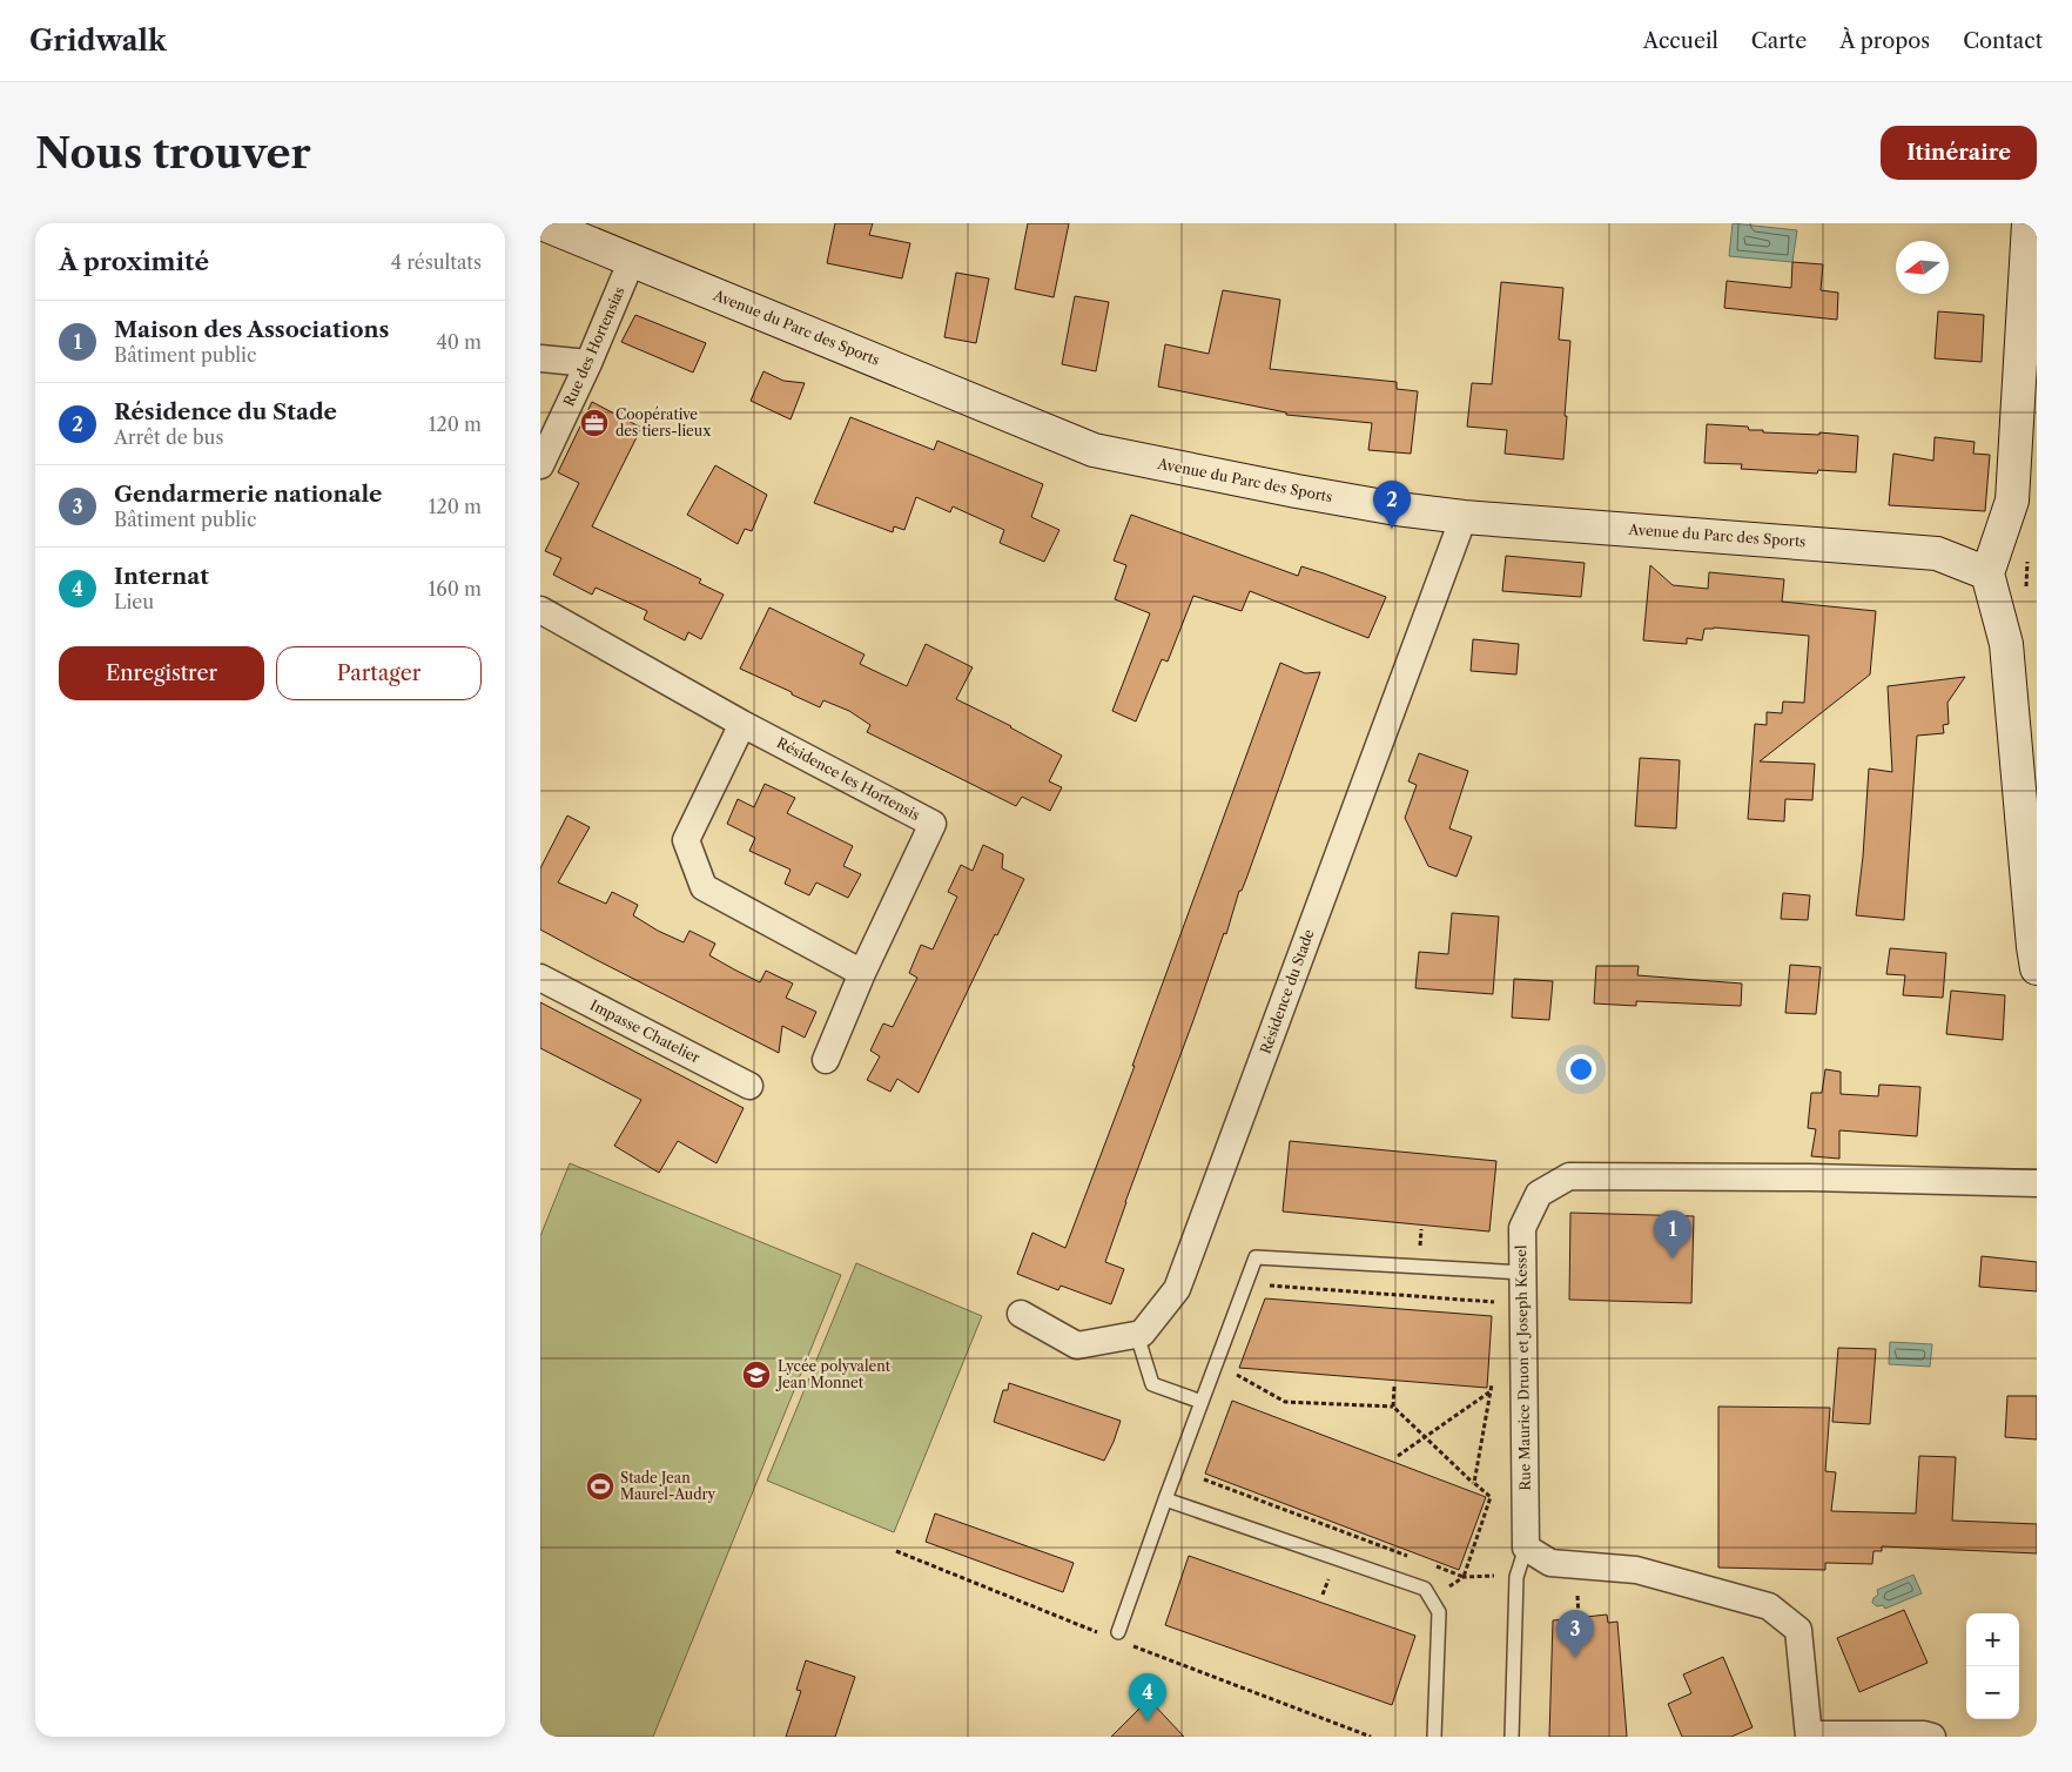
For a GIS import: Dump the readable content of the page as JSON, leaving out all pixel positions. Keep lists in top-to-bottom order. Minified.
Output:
{"streets":{"street":["Avenue du Parc des Sports","Rue des Hortensias","Résidence les Hortensis","Résidence du Stade","Impasse Chatelier","Rue Maurice Druon et Joseph Kessel"]},"crossings":[["Avenue du Parc des Sports","Rue des Hortensias"],["Avenue du Parc des Sports","Résidence du Stade"]],"places":{"office":["Coopérative des tiers-lieux"],"school or university":["Lycée polyvalent Jean Monnet"],"sports":["Stade Jean Maurel-Audry"]},"north":"left","page":{"header":"Gridwalk","nav":["Accueil","Carte","À propos","Contact"],"buttons":["Itinéraire",["Enregistrer","Partager"]],"title":"Nous trouver","heading":["À proximité","4 résultats"],"list":[{"mark":"1","name":"Maison des Associations","note":"Bâtiment public","value":"40 m"},{"mark":"2","name":"Résidence du Stade","note":"Arrêt de bus","value":"120 m"},{"mark":"3","name":"Gendarmerie nationale","note":"Bâtiment public","value":"120 m"},{"mark":"4","name":"Internat","note":"Lieu","value":"160 m"}],"pins":["2","1","3","4"],"map_buttons":["+","−"]}}
